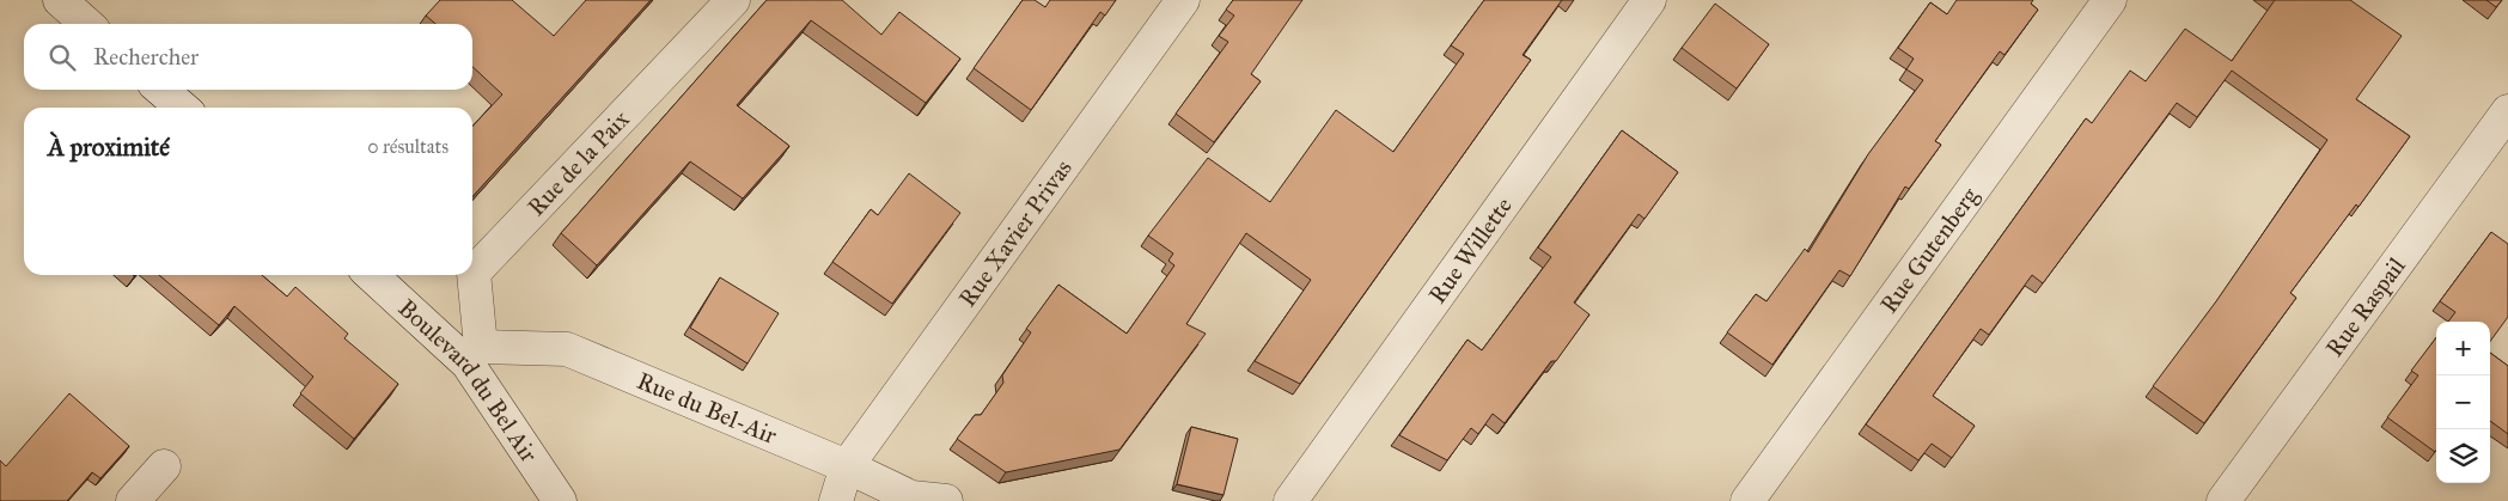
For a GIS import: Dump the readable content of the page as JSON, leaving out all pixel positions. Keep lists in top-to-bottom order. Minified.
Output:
{"streets":{"street":["Rue de la Paix","Rue Xavier Privas","Rue Willette","Rue Gutenberg","Rue Raspail","Boulevard du Bel Air","Rue du Bel-Air"]},"crossings":[["Rue de la Paix","Boulevard du Bel Air"],["Rue de la Paix","Rue du Bel-Air"],["Rue Xavier Privas","Rue du Bel-Air"],["Boulevard du Bel Air","Rue du Bel-Air"]],"page":{"search":"Rechercher","heading":["À proximité","0 résultats"],"map_buttons":["+","−"]}}
